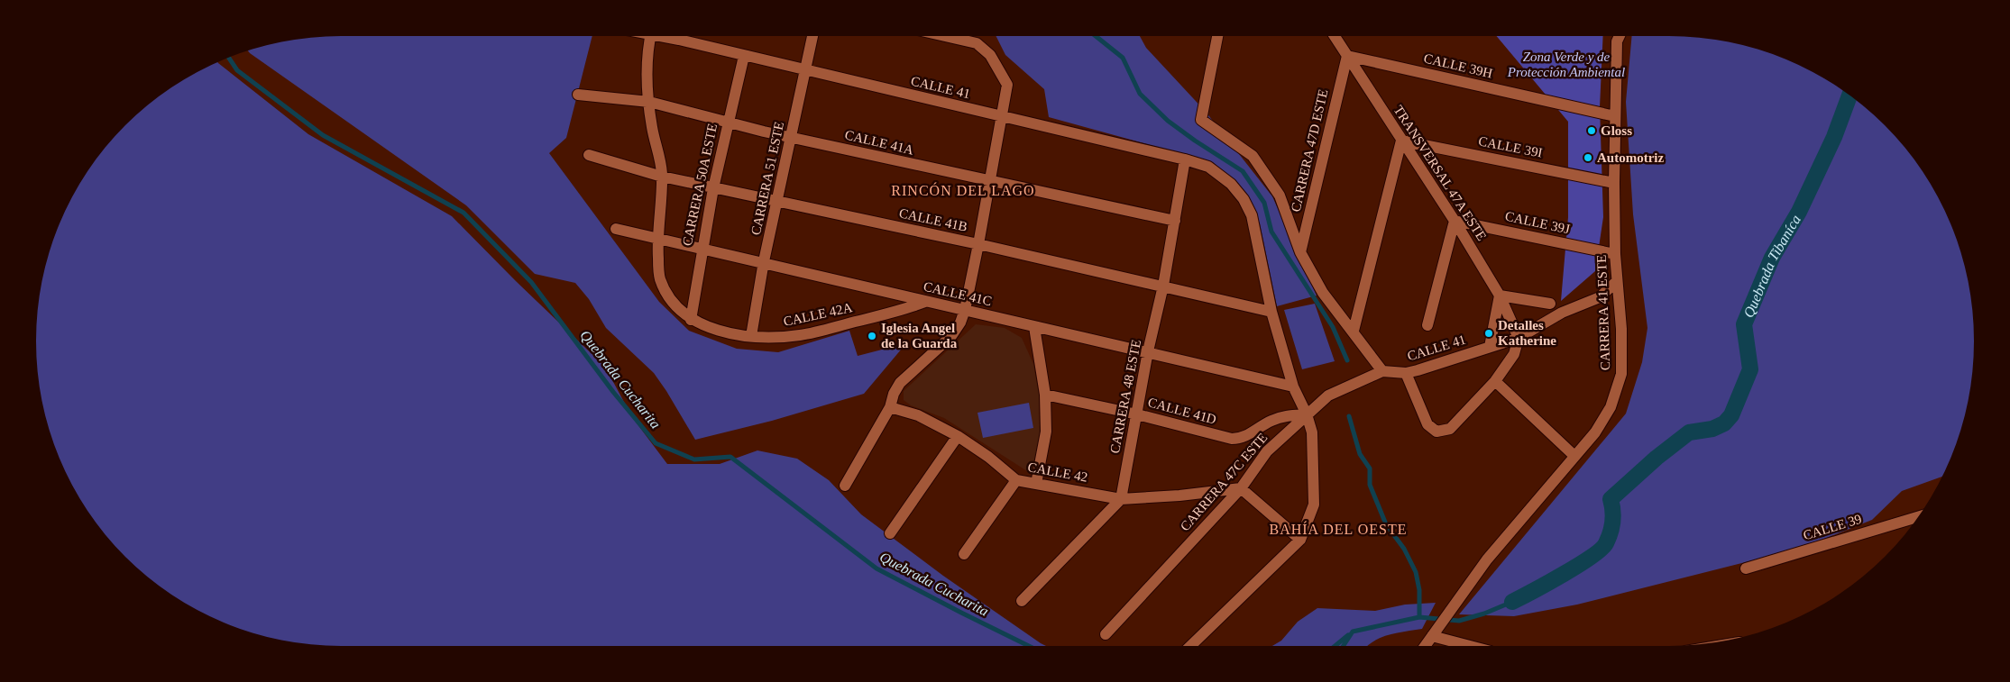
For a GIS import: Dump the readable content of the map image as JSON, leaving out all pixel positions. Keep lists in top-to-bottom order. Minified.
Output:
{"streets":{"street":["CALLE 39H","CALLE 41","CALLE 41A","CALLE 39I","CARRERA 47D ESTE","TRANSVERSAL 47A ESTE","CARRERA 51 ESTE","CARRERA 50A ESTE","CALLE 41B","CALLE 39J","CALLE 41C","CARRERA 41 ESTE","CALLE 42A","CARRERA 48 ESTE","CALLE 41D","CALLE 42","CARRERA 47C ESTE","CALLE 39"]},"crossings":[["CALLE 39H","CARRERA 47D ESTE"],["CALLE 39H","TRANSVERSAL 47A ESTE"],["CALLE 39H","CARRERA 41 ESTE"],["CALLE 41","TRANSVERSAL 47A ESTE"],["CALLE 41","CARRERA 51 ESTE"],["CALLE 41","CARRERA 50A ESTE"],["CALLE 41","CALLE 41B"],["CALLE 41","CARRERA 41 ESTE"],["CALLE 41","CARRERA 48 ESTE"],["CALLE 41","CARRERA 47C ESTE"],["CALLE 41A","CARRERA 51 ESTE"],["CALLE 41A","CARRERA 50A ESTE"],["CALLE 41A","CARRERA 48 ESTE"],["CALLE 39I","TRANSVERSAL 47A ESTE"],["CALLE 39I","CARRERA 41 ESTE"],["CARRERA 47D ESTE","TRANSVERSAL 47A ESTE"],["TRANSVERSAL 47A ESTE","CALLE 39J"],["CARRERA 51 ESTE","CALLE 41B"],["CARRERA 51 ESTE","CALLE 41C"],["CARRERA 51 ESTE","CALLE 42A"],["CARRERA 50A ESTE","CALLE 41B"],["CARRERA 50A ESTE","CALLE 41C"],["CARRERA 50A ESTE","CALLE 42A"],["CALLE 41B","CARRERA 48 ESTE"],["CALLE 39J","CARRERA 41 ESTE"],["CALLE 41C","CALLE 42A"],["CALLE 41C","CARRERA 48 ESTE"],["CARRERA 48 ESTE","CALLE 41D"],["CARRERA 48 ESTE","CALLE 42"],["CALLE 41D","CARRERA 47C ESTE"],["CALLE 42","CARRERA 47C ESTE"]],"districts":["RINCÓN DEL LAGO","BAHÍA DEL OESTE"],"water":["Quebrada Tibaníca","Quebrada Cucharita"],"parks":["Zona Verde y de Protección Ambiental"],"places":["Gloss","Automotriz","Detalles Katherine","Iglesia Angel de la Guarda"]}
